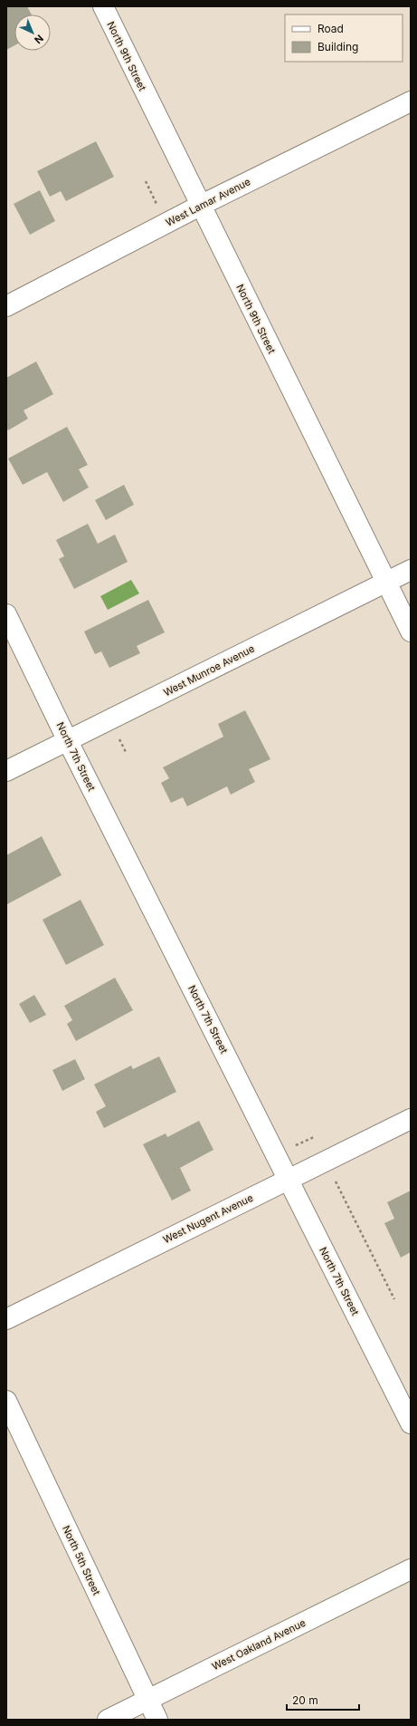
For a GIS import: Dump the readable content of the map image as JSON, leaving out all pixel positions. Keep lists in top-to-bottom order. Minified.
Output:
{"streets":{"street":["North 9th Street","West Lamar Avenue","West Munroe Avenue","North 7th Street","West Nugent Avenue","North 5th Street","West Oakland Avenue"]},"crossings":[["North 9th Street","West Lamar Avenue"],["North 9th Street","West Munroe Avenue"],["West Munroe Avenue","North 7th Street"],["North 7th Street","West Nugent Avenue"],["North 5th Street","West Oakland Avenue"]],"legend":["Road","Building"],"scale_bar":"20 m","north":"bottom right"}
